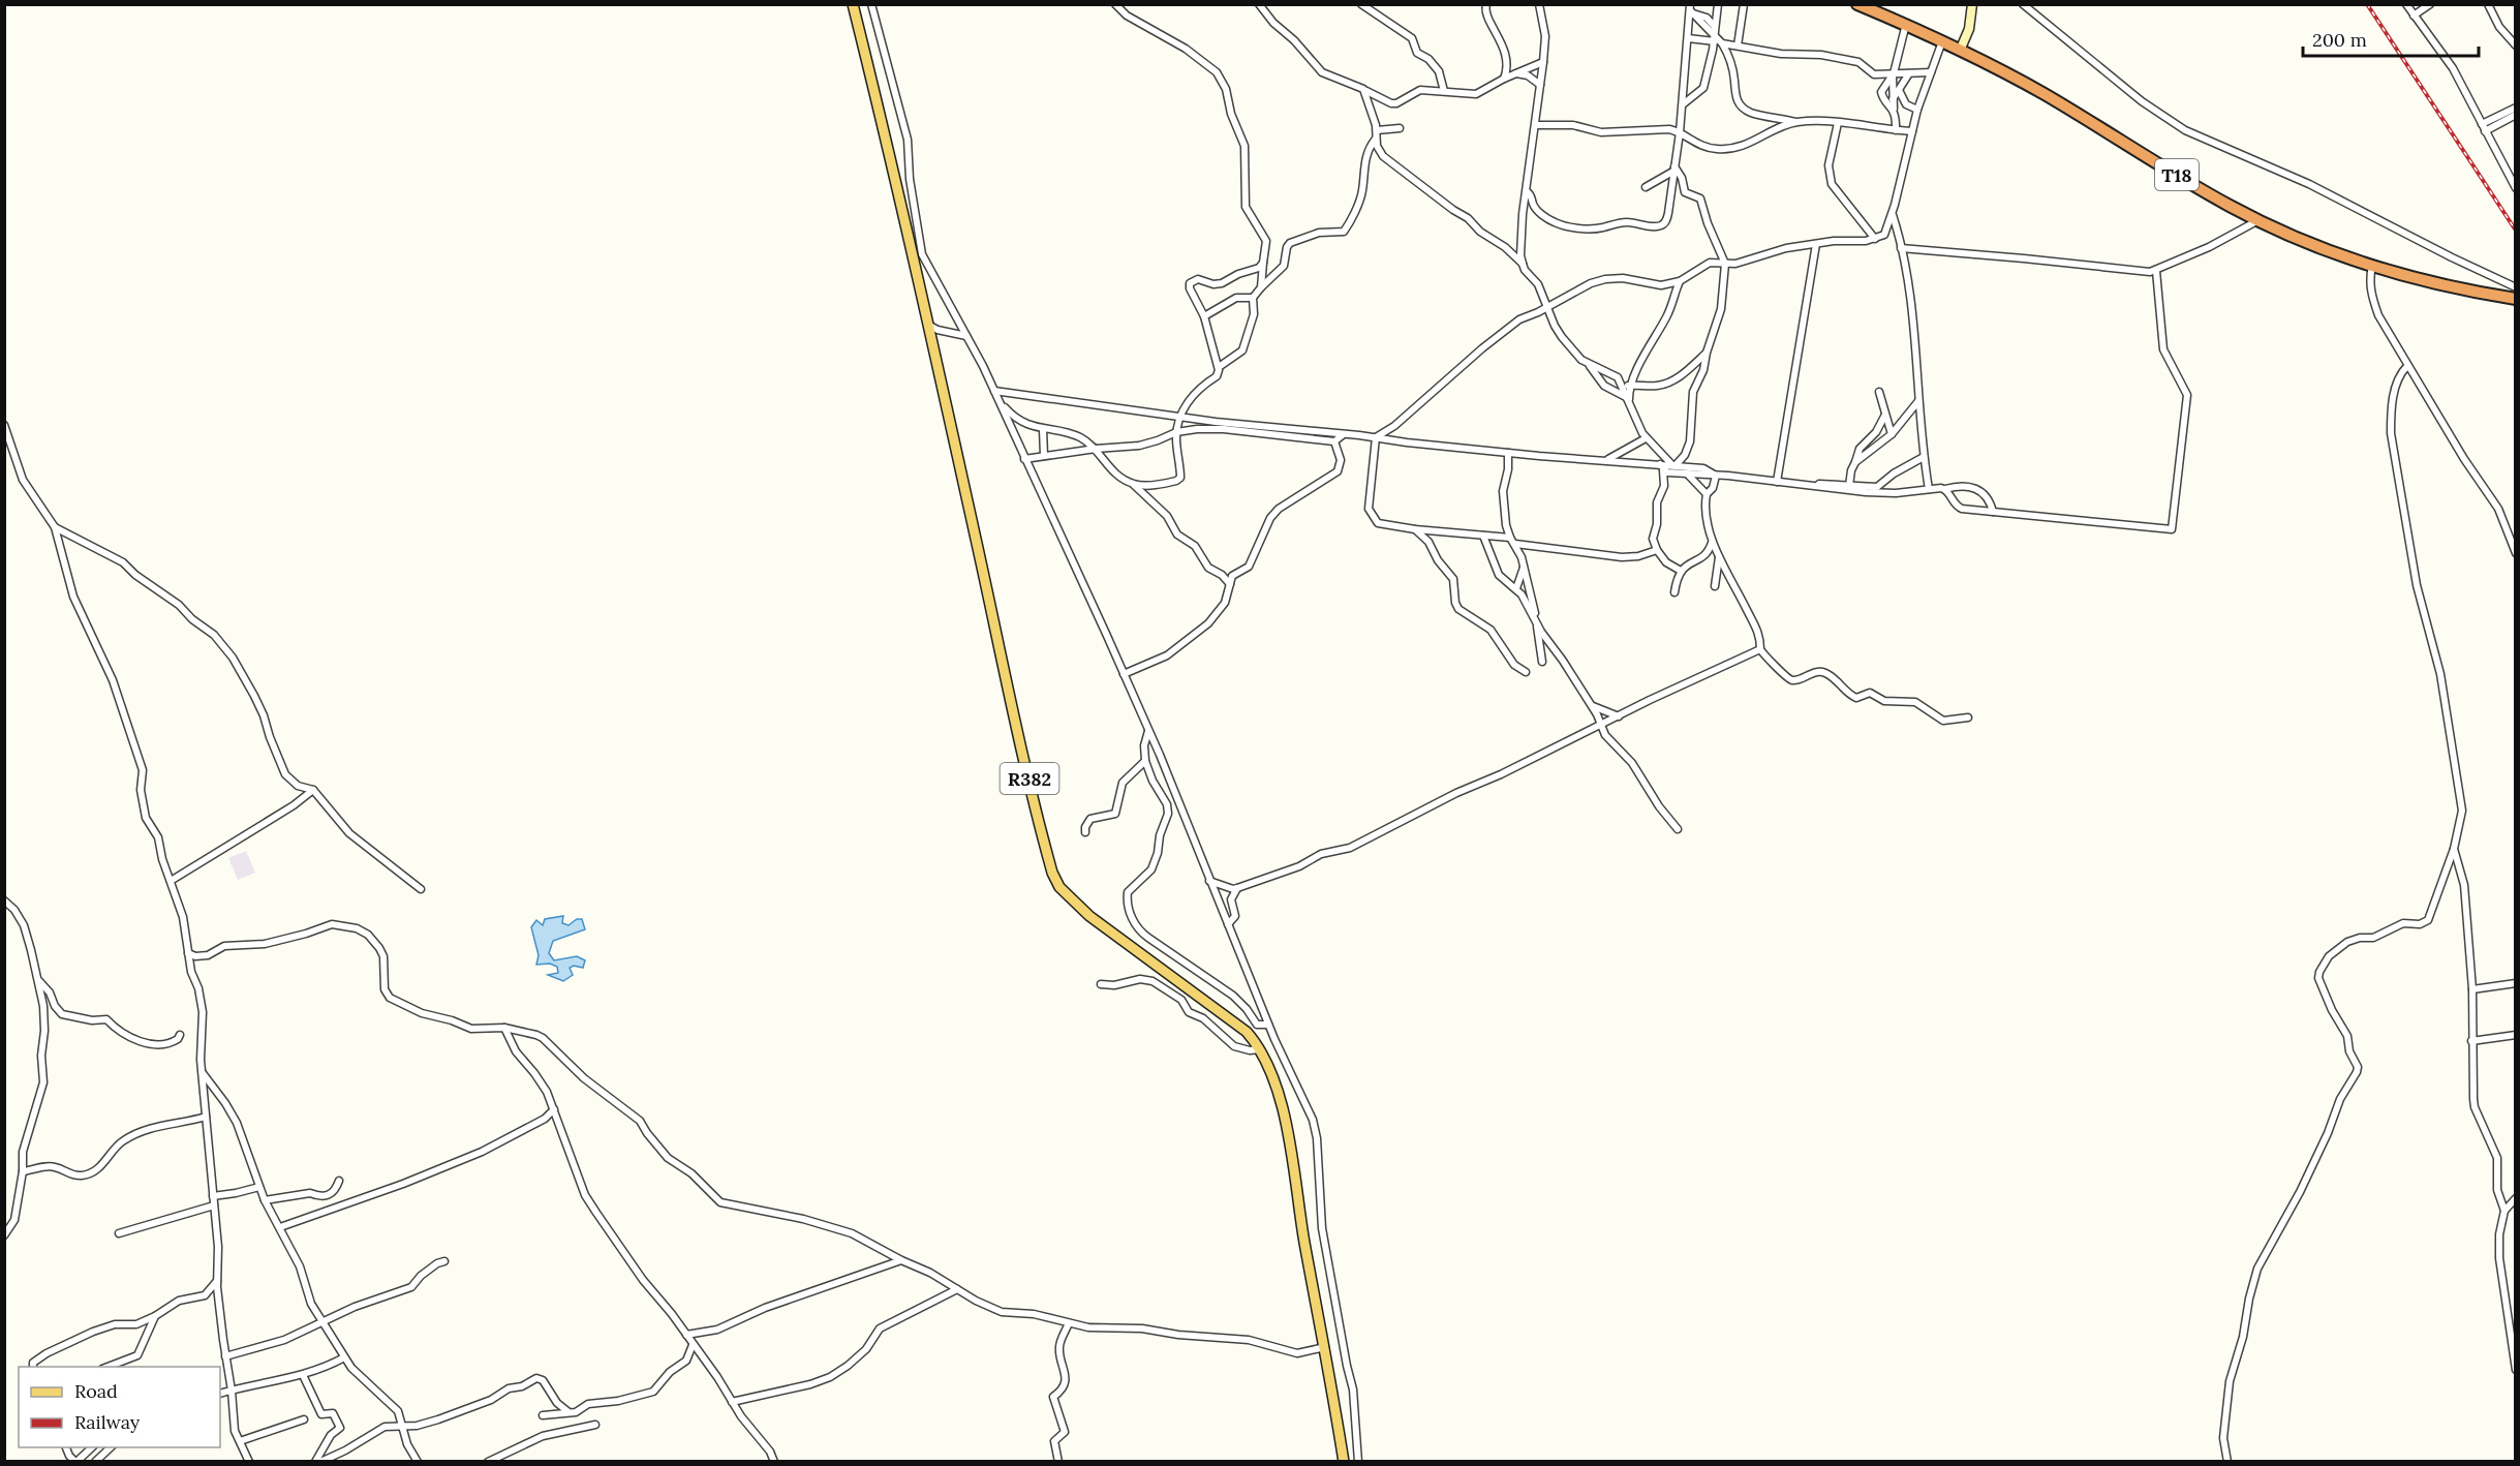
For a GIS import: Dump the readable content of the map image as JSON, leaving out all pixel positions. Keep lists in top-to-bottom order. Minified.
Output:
{"streets":{"highway":["T18"],"main road":["R382"]},"legend":["Road","Railway"],"scale_bar":"200 m"}
